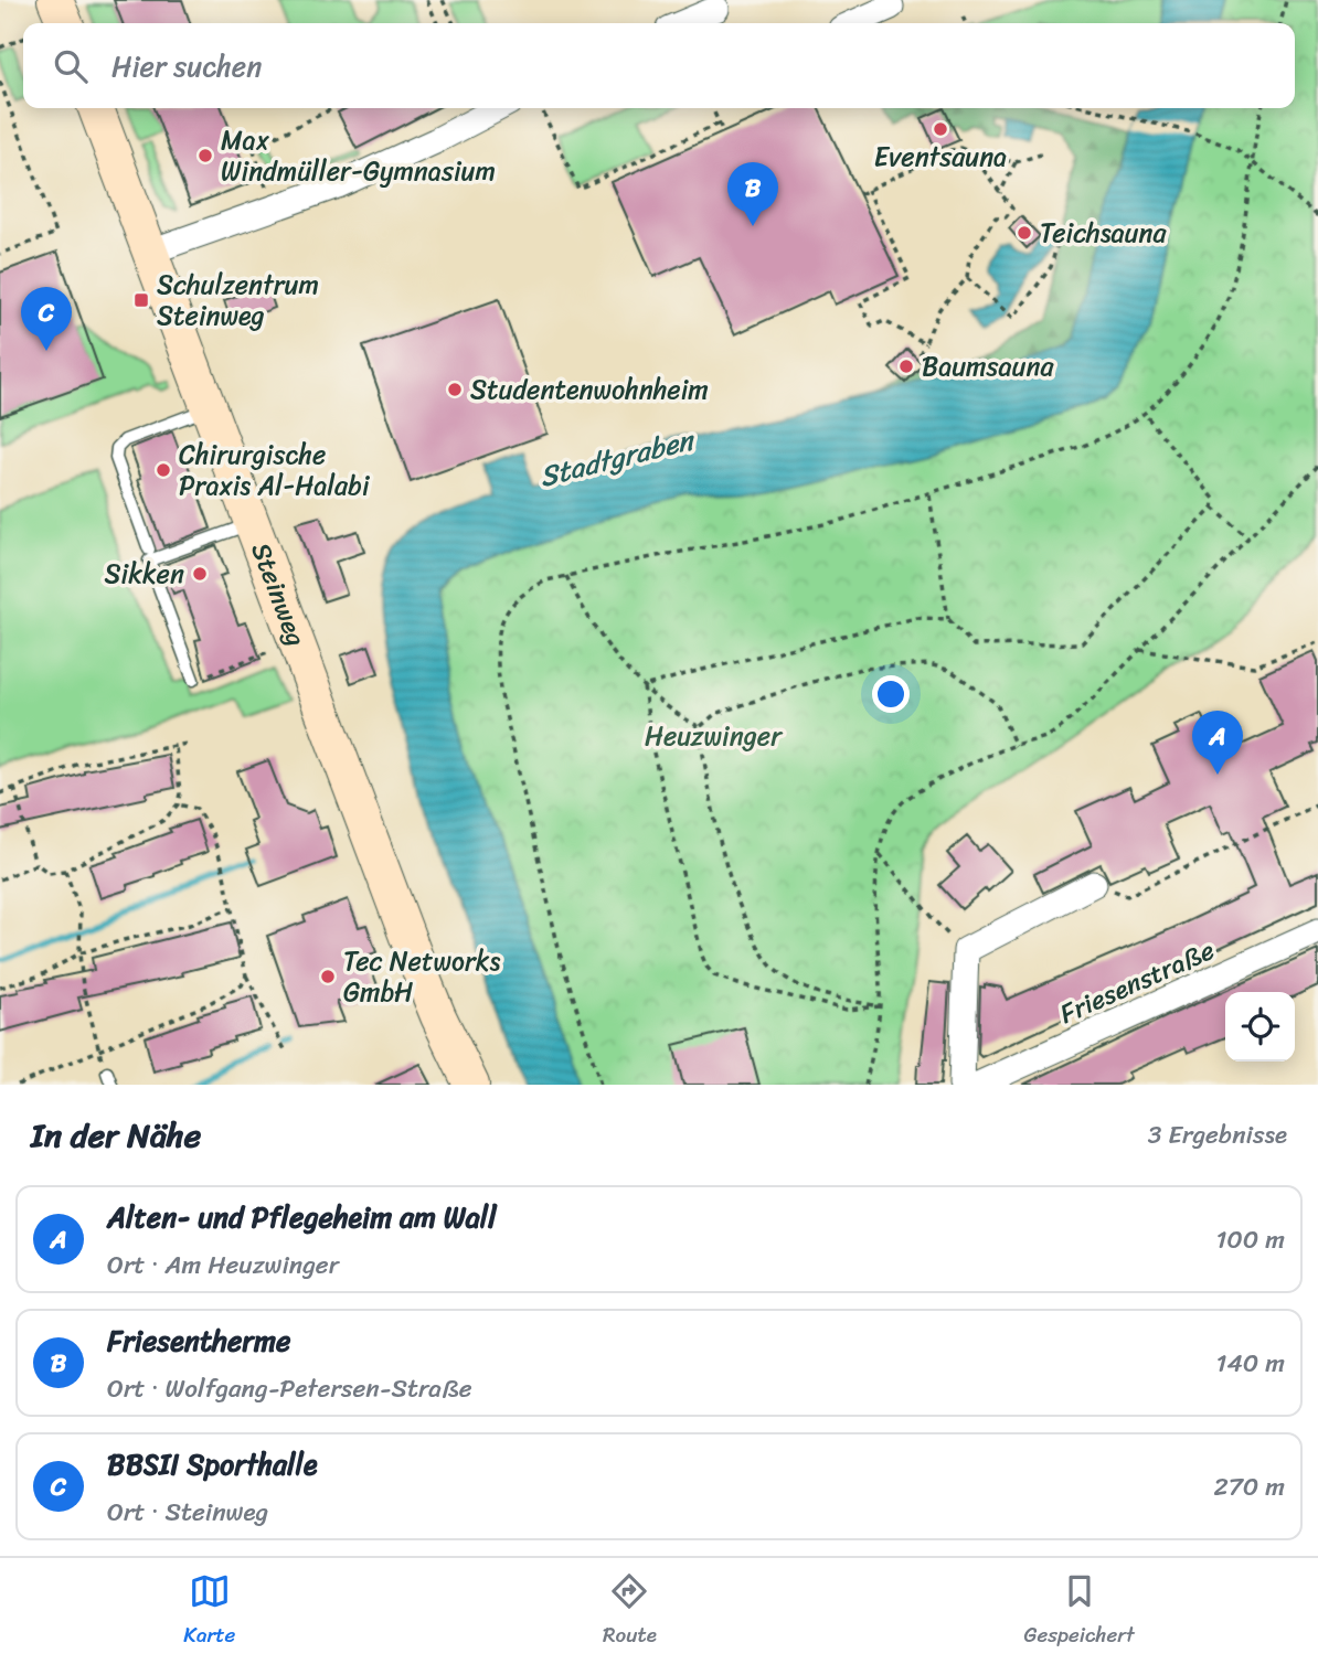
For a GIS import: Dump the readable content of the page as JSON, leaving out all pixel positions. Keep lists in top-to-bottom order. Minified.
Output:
{"streets":{"street":["Steinweg","Friesenstraße"]},"water":["Stadtgraben"],"parks":["Heuzwinger"],"places":{"other":["Eventsauna","Max Windmüller-Gymnasium","Teichsauna","Baumsauna","Studentenwohnheim","Chirurgische Praxis Al-Halabi","Sikken","Tec Networks GmbH"],"transit":["Schulzentrum Steinweg"]},"page":{"search":"Hier suchen","pins":["B","C","A"],"heading":["In der Nähe","3 Ergebnisse"],"list":[{"mark":"A","name":"Alten- und Pflegeheim am Wall","note":"Ort · Am Heuzwinger","value":"100 m"},{"mark":"B","name":"Friesentherme","note":"Ort · Wolfgang-Petersen-Straße","value":"140 m"},{"mark":"C","name":"BBSII Sporthalle","note":"Ort · Steinweg","value":"270 m"}],"nav":["Karte","Route","Gespeichert"]}}
